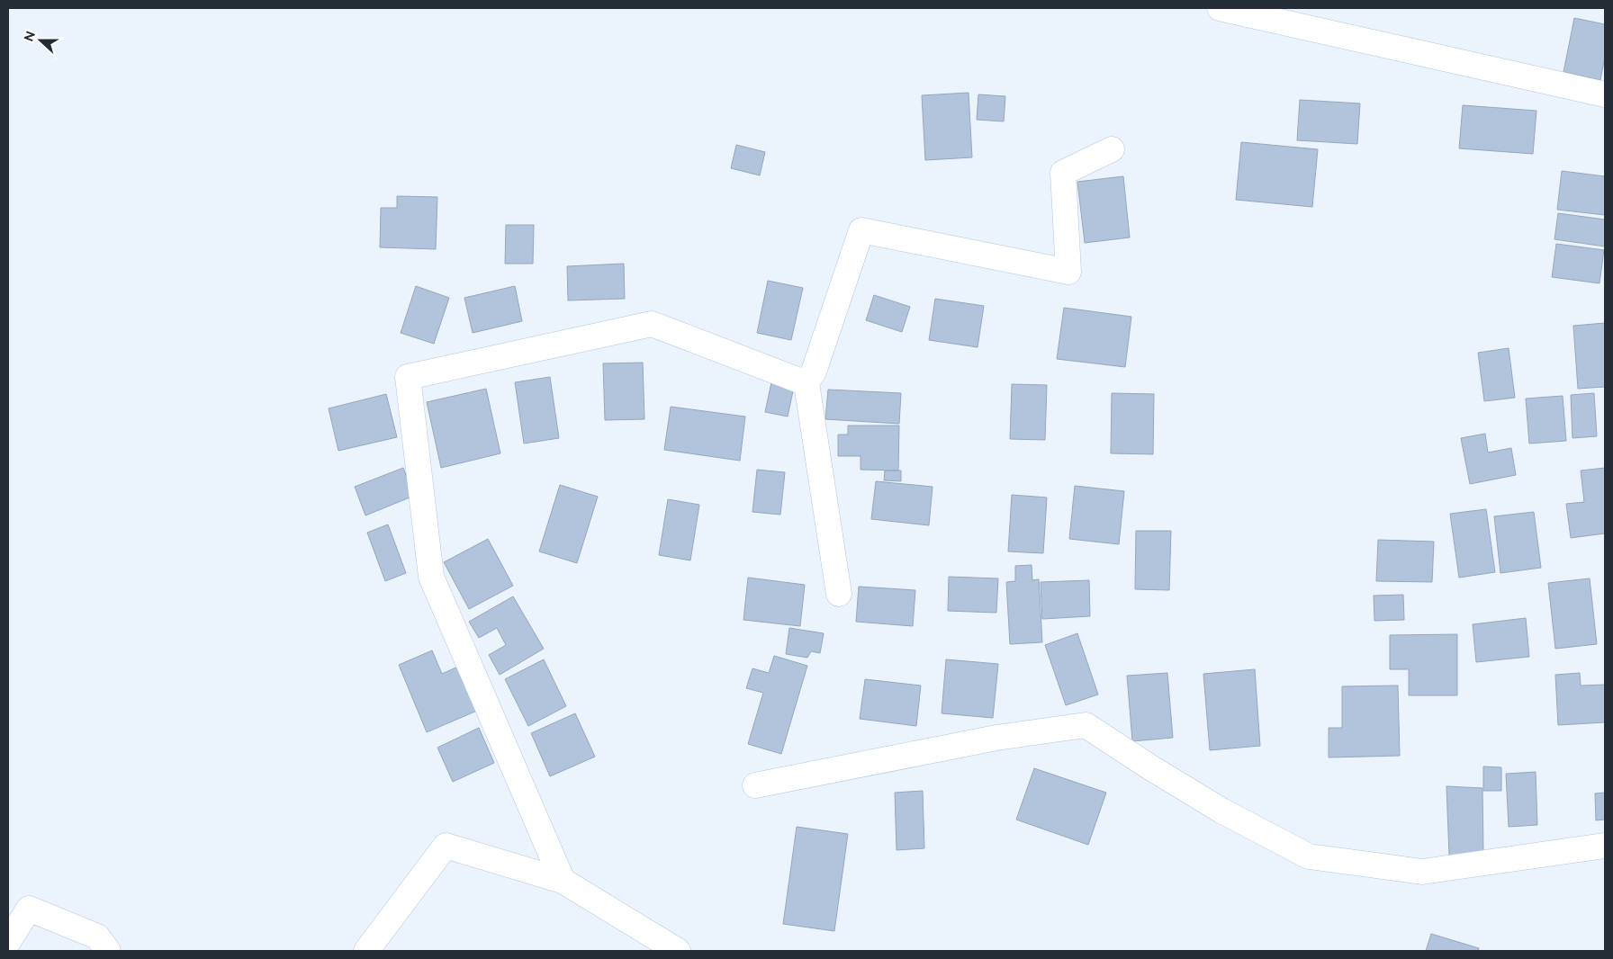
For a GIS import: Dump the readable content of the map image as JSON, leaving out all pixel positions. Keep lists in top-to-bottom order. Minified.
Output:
{"north":"left"}
